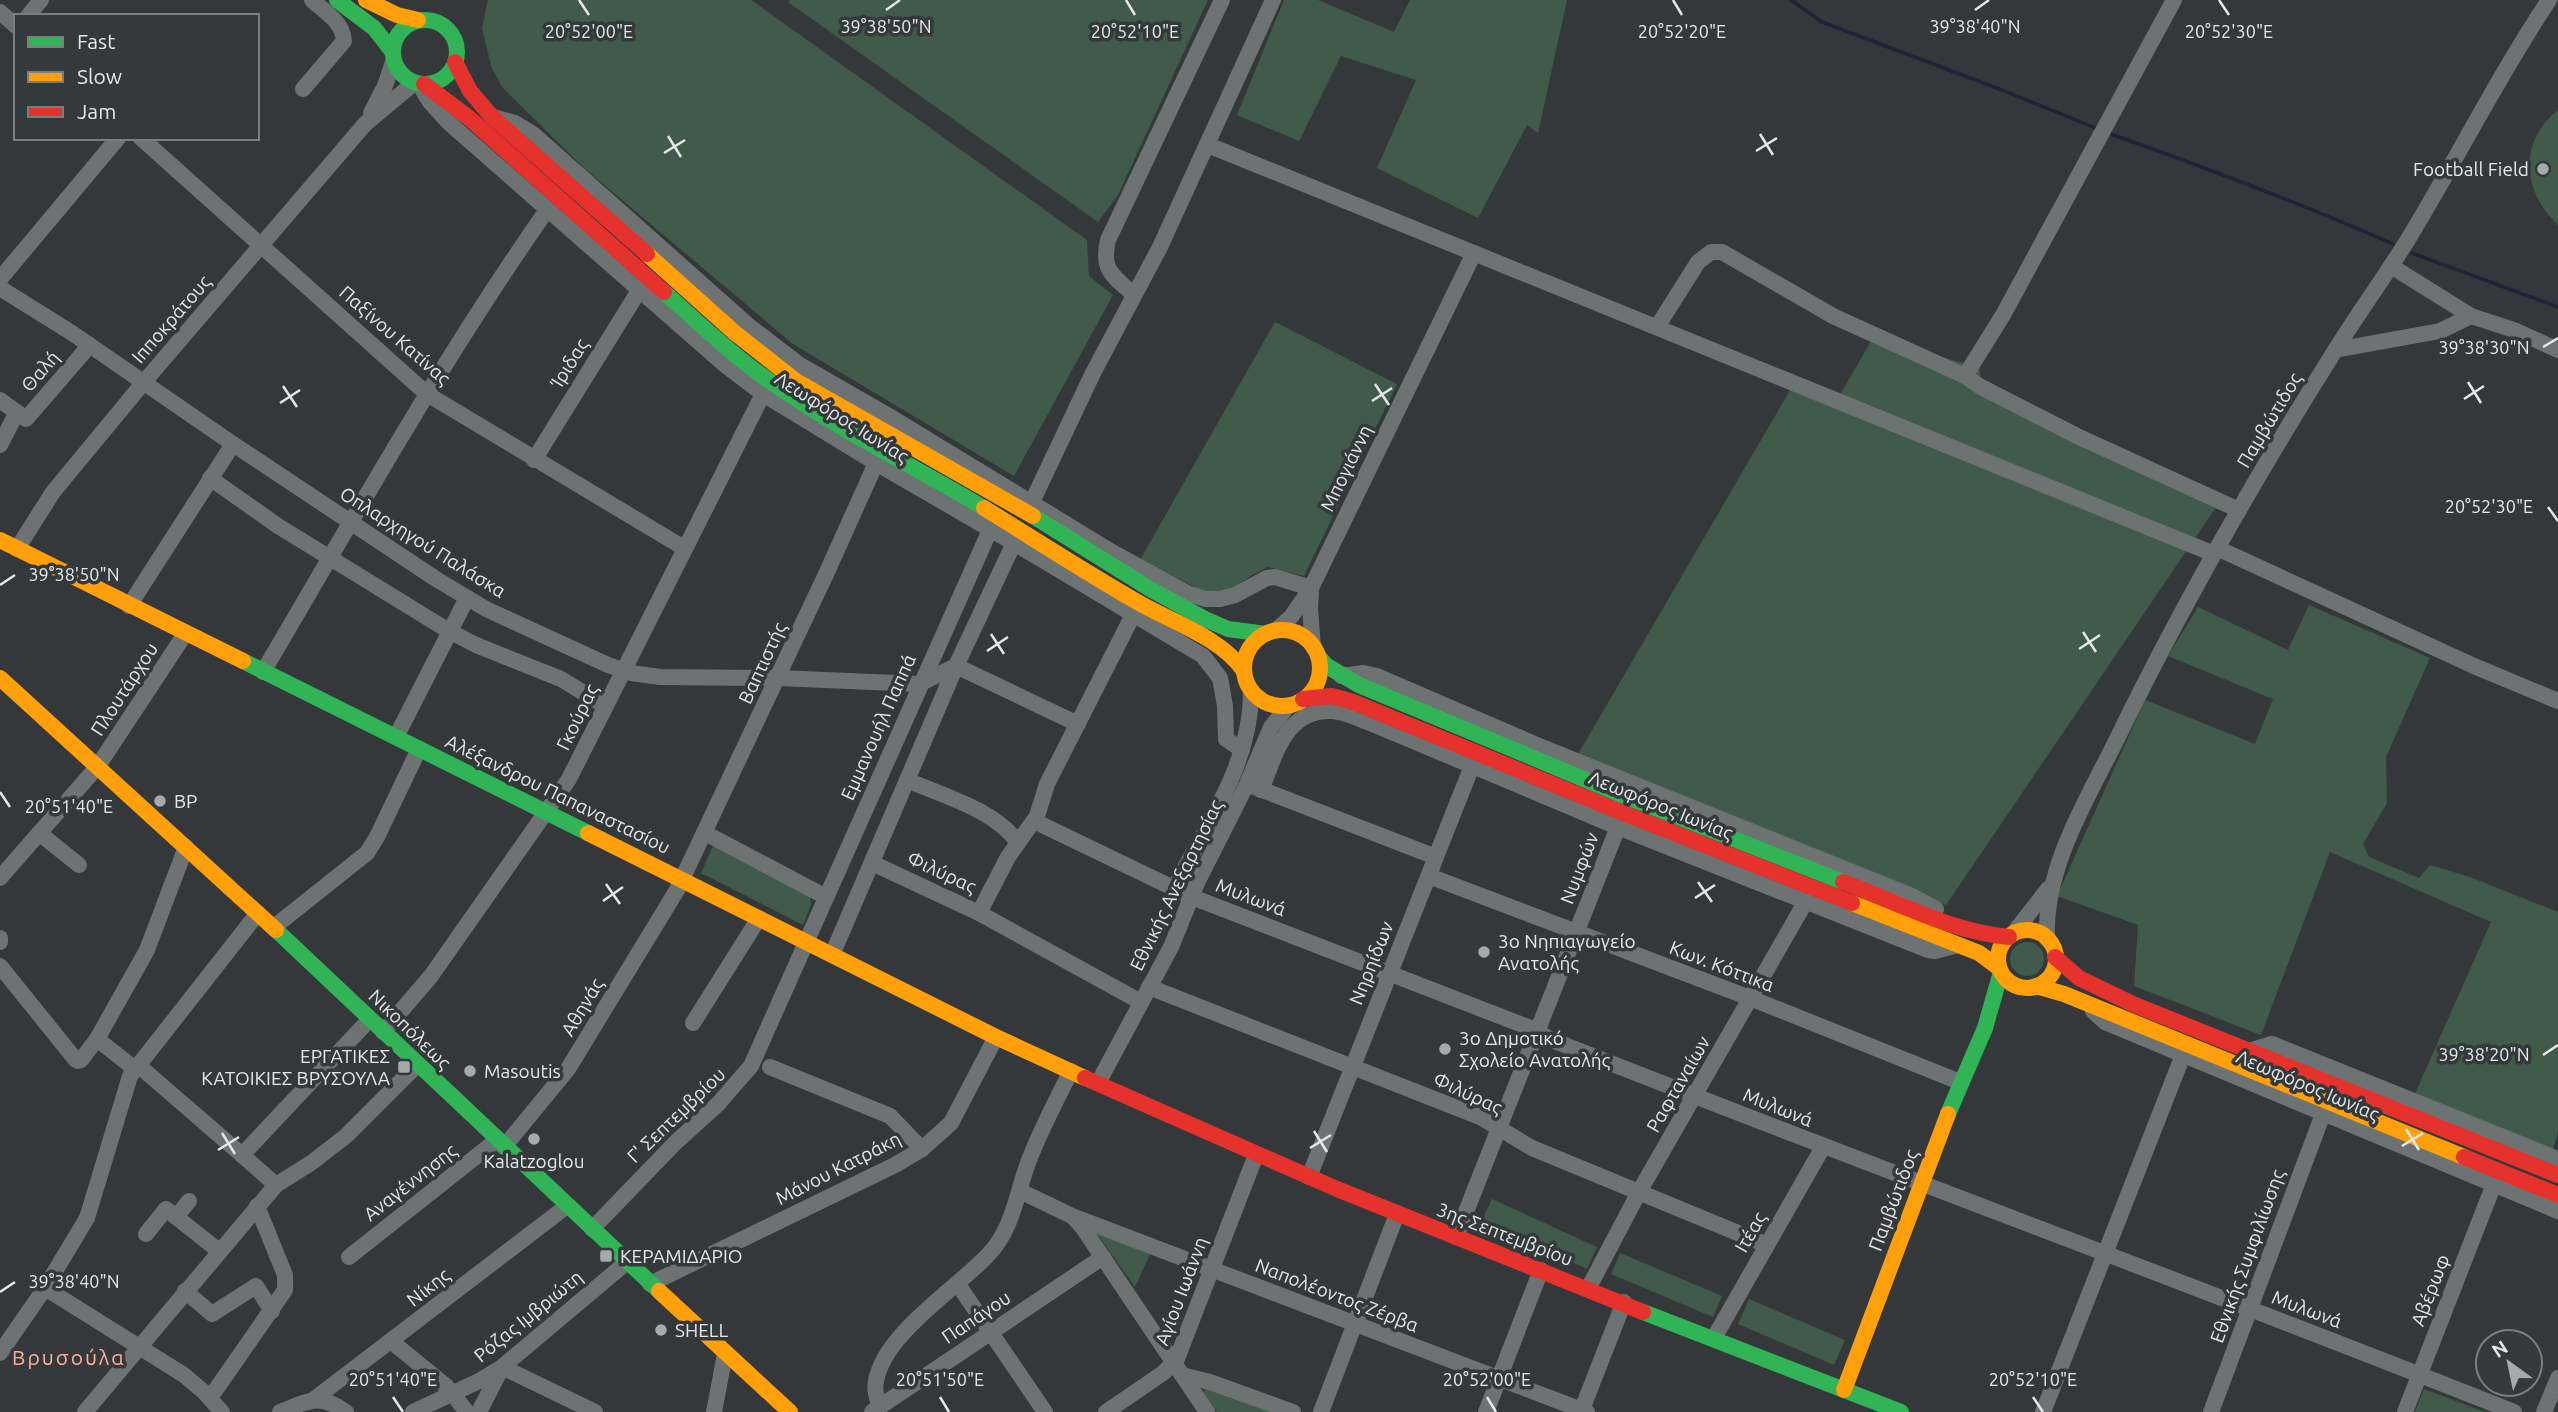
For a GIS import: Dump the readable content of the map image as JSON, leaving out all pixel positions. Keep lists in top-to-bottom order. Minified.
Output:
{"streets":{"street":["Ιπποκράτους","Παξίνου Κατίνας","Ίριδας","Θαλή","Λεωφόρος Ιωνίας","Παμβώτιδος","Μπογιάννη","Οπλαρχηγού Παλάσκα","Βαπτιστής","Πλουτάρχου","Γκούρας","Εμμανουήλ Παππά","Αλέξανδρου Παπαναστασίου","Νυμφών","Φιλύρας","Εθνικής Ανεξαρτησίας","Μυλωνά","Νηρηίδων","Κων. Κόττικα","Αθηνάς","Νικοπόλεως","Ραφταναίων","Γ' Σεπτεμβρίου","Μάνου Κατράκη","Αναγέννησης","Ιτέας","3ης Σεπτεμβρίου","Εθνικής Συμφιλίωσης","Νίκης","Αβέρωφ","Αγίου Ιωάννη","Ναπολέοντος Ζέρβα","Ρόζας Ιμβριώτη","Παπάγου"]},"crossings":[["Ιπποκράτους","Παξίνου Κατίνας"],["Ιπποκράτους","Λεωφόρος Ιωνίας"],["Ιπποκράτους","Οπλαρχηγού Παλάσκα"],["Ιπποκράτους","Αλέξανδρου Παπαναστασίου"],["Παξίνου Κατίνας","Ίριδας"],["Παξίνου Κατίνας","Γκούρας"],["Ίριδας","Λεωφόρος Ιωνίας"],["Θαλή","Οπλαρχηγού Παλάσκα"],["Λεωφόρος Ιωνίας","Παμβώτιδος"],["Λεωφόρος Ιωνίας","Μπογιάννη"],["Λεωφόρος Ιωνίας","Βαπτιστής"],["Λεωφόρος Ιωνίας","Γκούρας"],["Λεωφόρος Ιωνίας","Εμμανουήλ Παππά"],["Λεωφόρος Ιωνίας","Εθνικής Ανεξαρτησίας"],["Λεωφόρος Ιωνίας","Εθνικής Συμφιλίωσης"],["Λεωφόρος Ιωνίας","Αβέρωφ"],["Παμβώτιδος","Μυλωνά"],["Παμβώτιδος","Κων. Κόττικα"],["Παμβώτιδος","3ης Σεπτεμβρίου"],["Μπογιάννη","Εθνικής Ανεξαρτησίας"],["Οπλαρχηγού Παλάσκα","Βαπτιστής"],["Οπλαρχηγού Παλάσκα","Γκούρας"],["Οπλαρχηγού Παλάσκα","Εμμανουήλ Παππά"],["Βαπτιστής","Αλέξανδρου Παπαναστασίου"],["Βαπτιστής","Αθηνάς"],["Πλουτάρχου","Αλέξανδρου Παπαναστασίου"],["Πλουτάρχου","Νικοπόλεως"],["Γκούρας","Αλέξανδρου Παπαναστασίου"],["Γκούρας","Νικοπόλεως"],["Εμμανουήλ Παππά","Αλέξανδρου Παπαναστασίου"],["Εμμανουήλ Παππά","Γ' Σεπτεμβρίου"],["Αλέξανδρου Παπαναστασίου","Εθνικής Ανεξαρτησίας"],["Αλέξανδρου Παπαναστασίου","Αθηνάς"],["Αλέξανδρου Παπαναστασίου","Γ' Σεπτεμβρίου"],["Αλέξανδρου Παπαναστασίου","Μάνου Κατράκη"],["Αλέξανδρου Παπαναστασίου","3ης Σεπτεμβρίου"],["Νυμφών","Φιλύρας"],["Νυμφών","Μυλωνά"],["Νυμφών","Κων. Κόττικα"],["Νυμφών","3ης Σεπτεμβρίου"],["Φιλύρας","Εθνικής Ανεξαρτησίας"],["Φιλύρας","Νηρηίδων"],["Φιλύρας","Ραφταναίων"],["Φιλύρας","Ιτέας"],["Εθνικής Ανεξαρτησίας","Μυλωνά"],["Εθνικής Ανεξαρτησίας","3ης Σεπτεμβρίου"],["Μυλωνά","Νηρηίδων"],["Μυλωνά","Ραφταναίων"],["Μυλωνά","Ιτέας"],["Μυλωνά","Εθνικής Συμφιλίωσης"],["Μυλωνά","Αβέρωφ"],["Νηρηίδων","Κων. Κόττικα"],["Νηρηίδων","3ης Σεπτεμβρίου"],["Κων. Κόττικα","Ραφταναίων"],["Αθηνάς","Νικοπόλεως"],["Αθηνάς","Αναγέννησης"],["Νικοπόλεως","Γ' Σεπτεμβρίου"],["Νικοπόλεως","Μάνου Κατράκη"],["Νικοπόλεως","Αναγέννησης"],["Νικοπόλεως","Νίκης"],["Νικοπόλεως","Ρόζας Ιμβριώτη"],["Ραφταναίων","3ης Σεπτεμβρίου"],["Ιτέας","3ης Σεπτεμβρίου"],["3ης Σεπτεμβρίου","Αγίου Ιωάννη"],["Αγίου Ιωάννη","Ναπολέοντος Ζέρβα"]],"districts":["Βρυσούλα"],"places":{"other":["Football Field","BP","3ο Νηπιαγωγείο Ανατολής","3ο Δημοτικό Σχολείο Ανατολής","Masoutis","Kalatzoglou","SHELL"],"transit":["ΕΡΓΑΤΙΚΕΣ ΚΑΤΟΙΚΙΕΣ ΒΡΥΣΟΥΛΑ","ΚΕΡΑΜΙΔΑΡΙΟ"]},"legend":["Fast","Slow","Jam"],"north":"top left","coordinates":["39°38'50\"N","39°38'40\"N","20°52'00\"E","20°52'10\"E","20°52'20\"E","20°52'30\"E","39°38'30\"N","20°51'40\"E","39°38'20\"N","20°51'50\"E"]}
